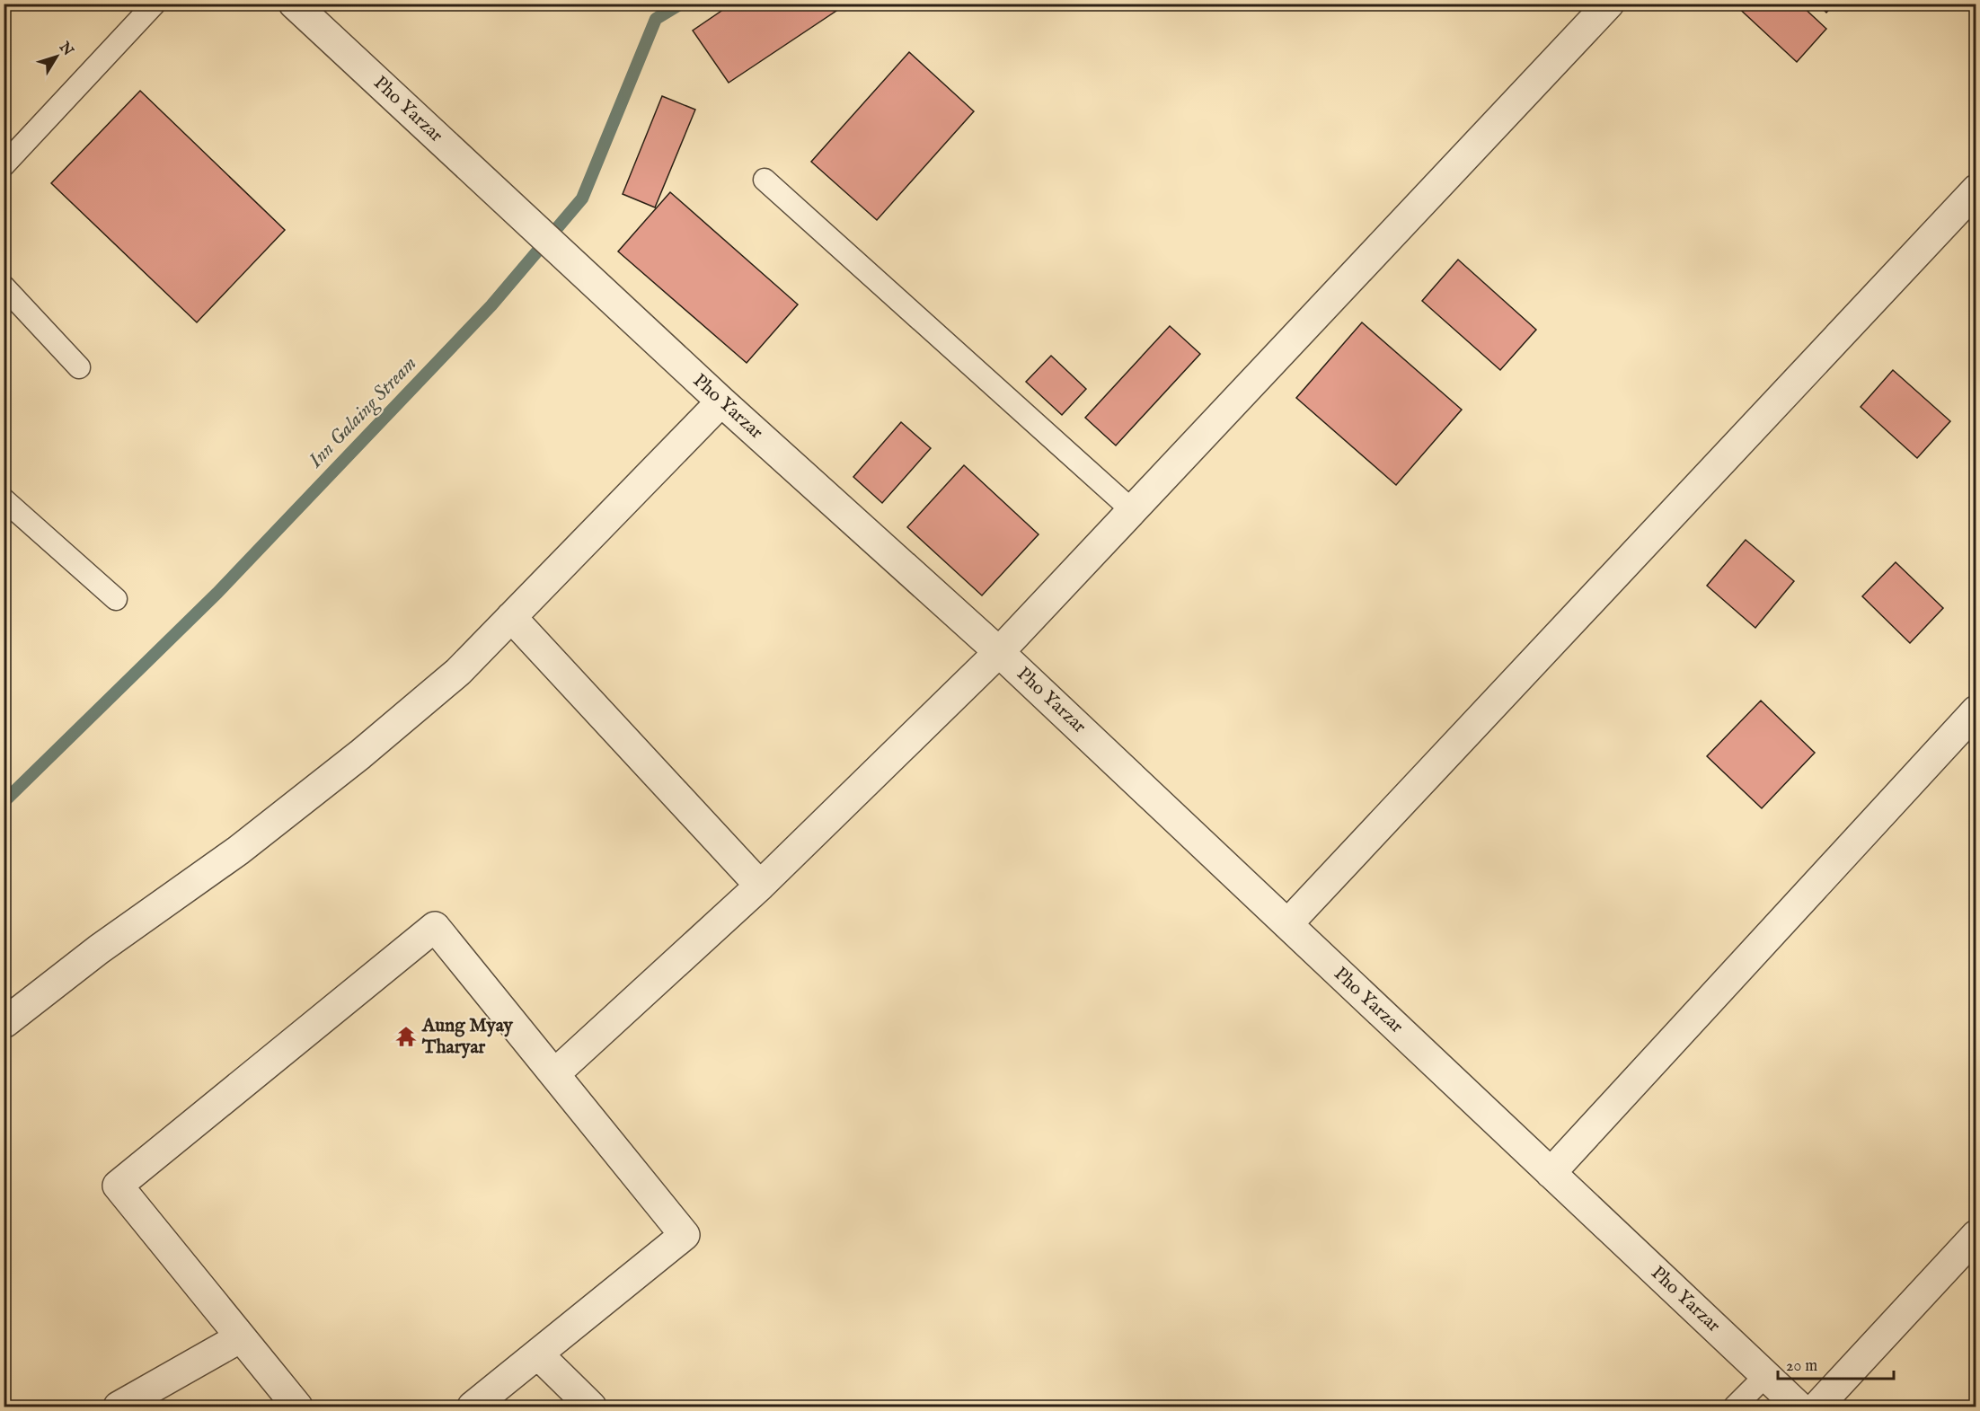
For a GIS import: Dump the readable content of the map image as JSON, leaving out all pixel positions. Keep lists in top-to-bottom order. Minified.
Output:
{"streets":{"street":["Pho Yarzar"]},"water":["Inn Galaing Stream"],"places":{"temple":["Aung Myay Tharyar"]},"scale_bar":"20 m","north":"top right"}
